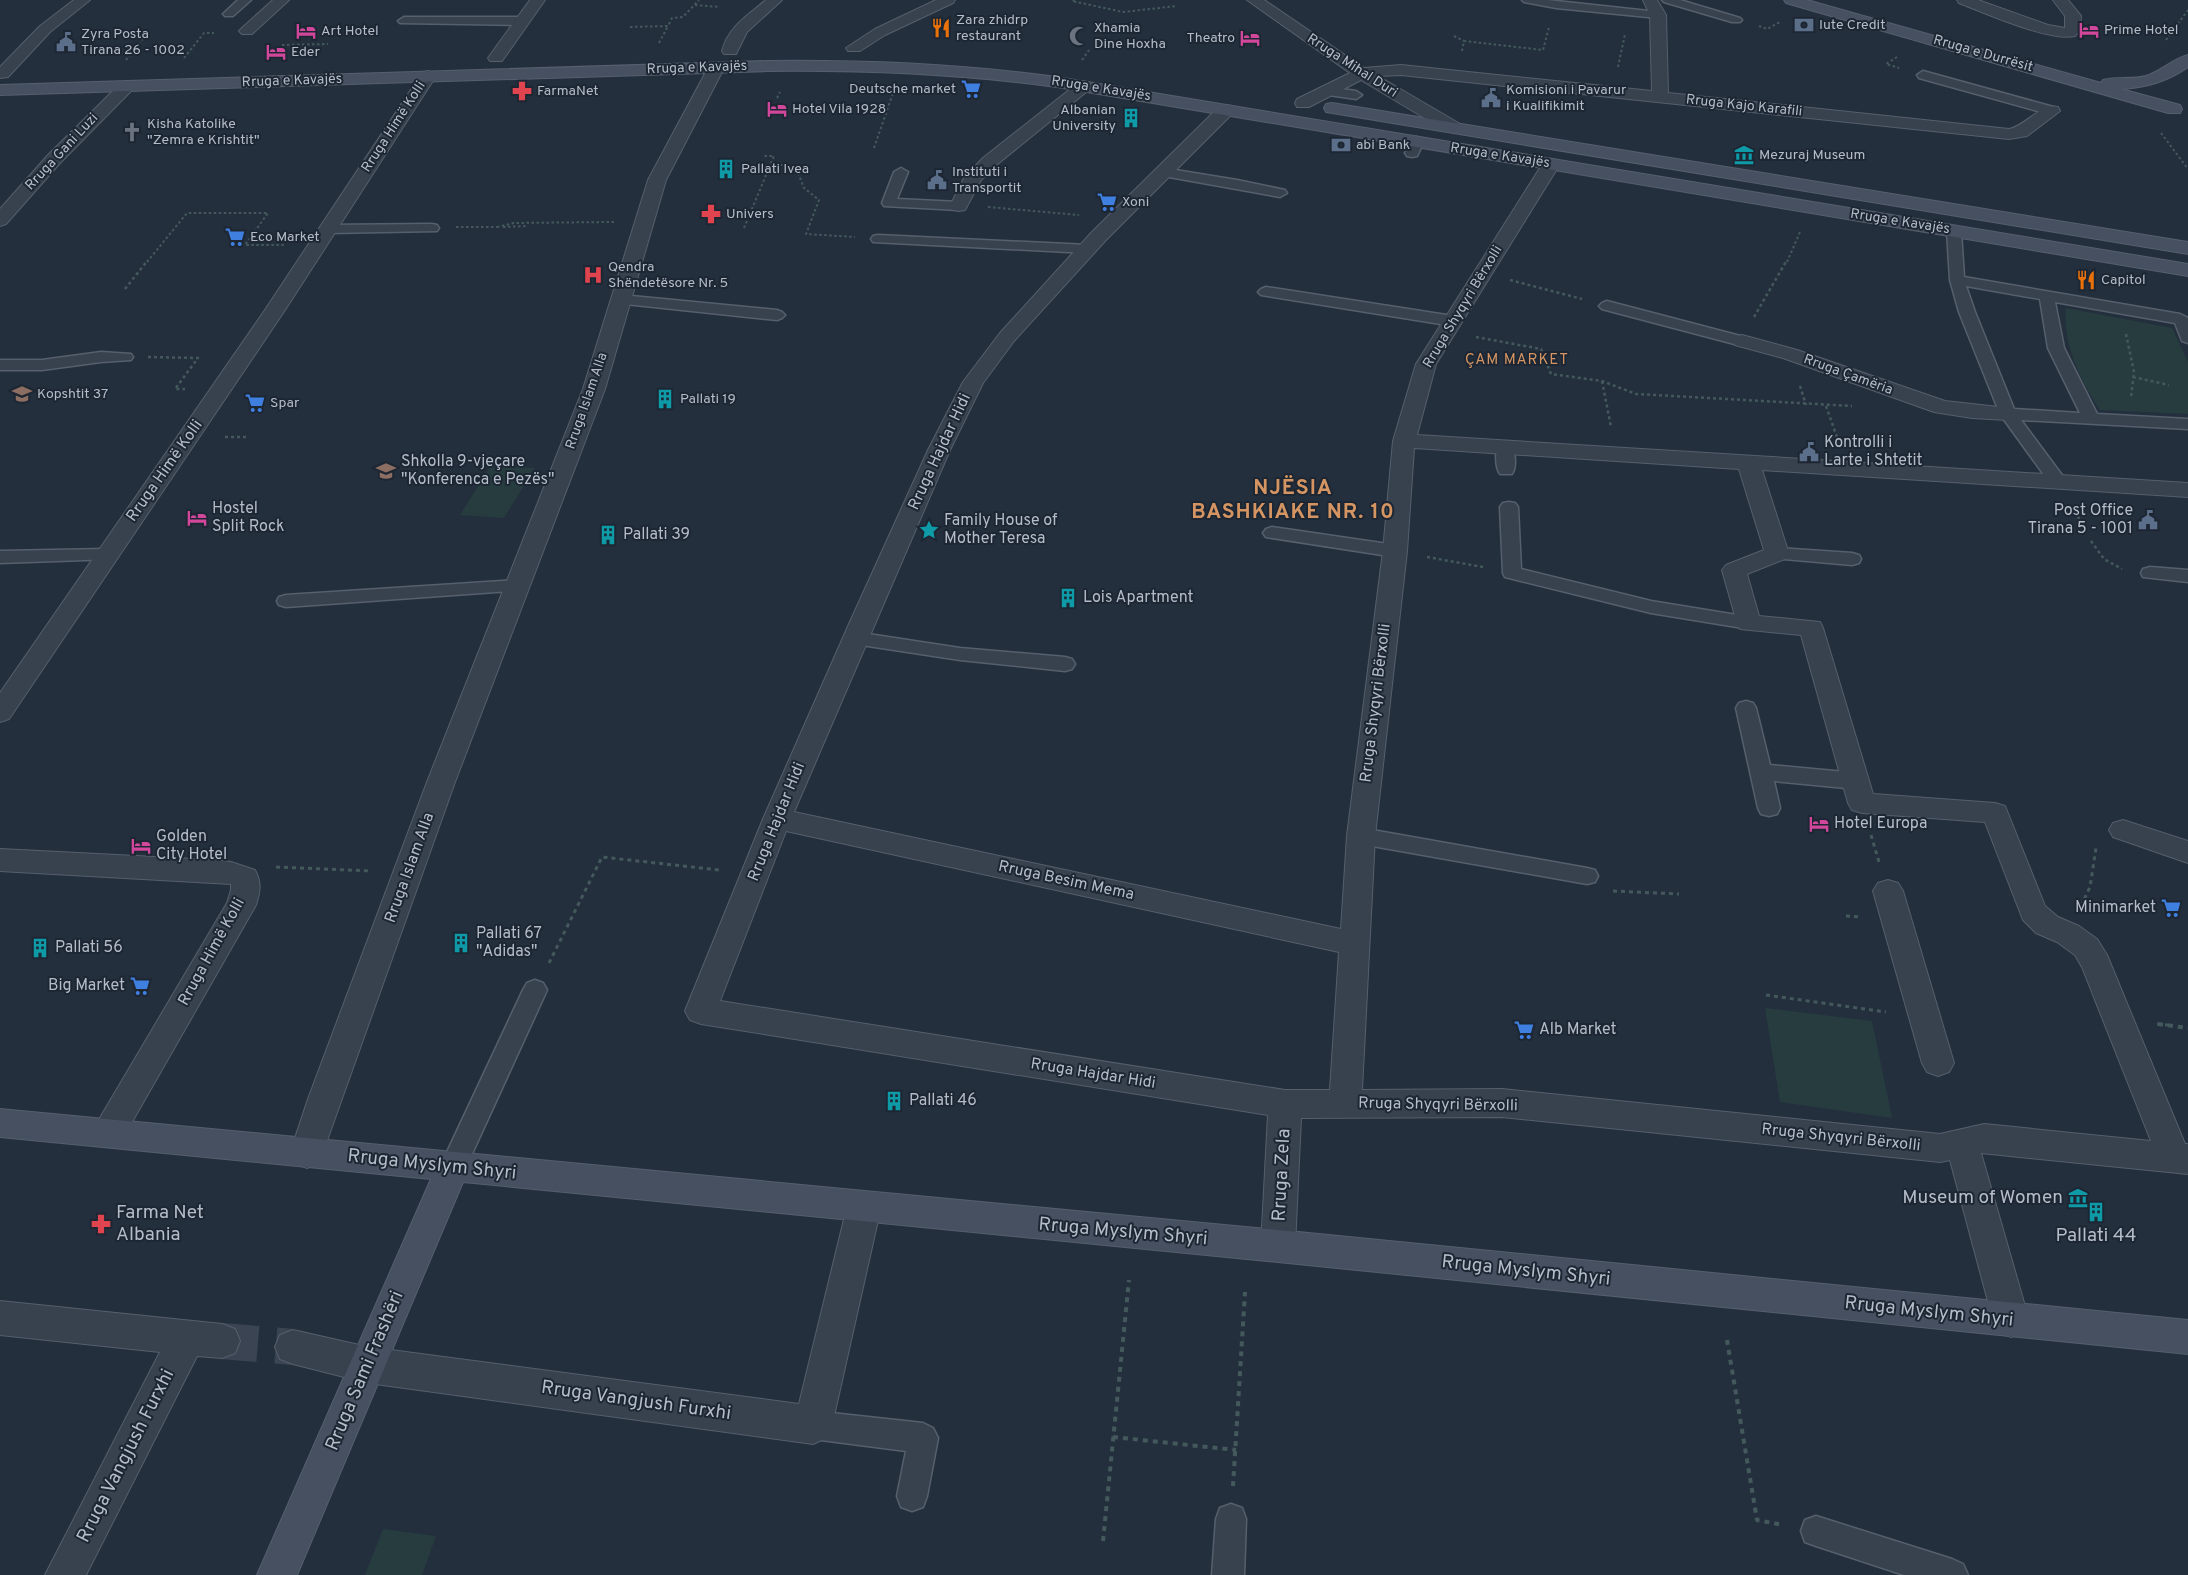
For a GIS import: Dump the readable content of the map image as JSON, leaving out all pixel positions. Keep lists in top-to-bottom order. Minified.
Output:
{"streets":{"main road":["Rruga e Durrësit","Rruga e Kavajës","Rruga Myslym Shyri","Rruga Sami Frashëri"],"street":["Rruga Mihal Duri","Rruga Kajo Karafili","Rruga Himë Kolli","Rruga Gani Luzi","Rruga Shyqyri Bërxolli","Rruga Çamëria","Rruga Islam Alla","Rruga Hajdar Hidi","Rruga Besim Mema","Rruga Zela","Rruga Vangjush Furxhi"]},"crossings":[["Rruga Mihal Duri","Rruga e Kavajës"],["Rruga Mihal Duri","Rruga Kajo Karafili"],["Rruga e Kavajës","Rruga Kajo Karafili"],["Rruga e Kavajës","Rruga Himë Kolli"],["Rruga e Kavajës","Rruga Gani Luzi"],["Rruga e Kavajës","Rruga Shyqyri Bërxolli"],["Rruga e Kavajës","Rruga Islam Alla"],["Rruga e Kavajës","Rruga Hajdar Hidi"],["Rruga Himë Kolli","Rruga Myslym Shyri"],["Rruga Shyqyri Bërxolli","Rruga Hajdar Hidi"],["Rruga Shyqyri Bërxolli","Rruga Besim Mema"],["Rruga Islam Alla","Rruga Myslym Shyri"],["Rruga Hajdar Hidi","Rruga Besim Mema"],["Rruga Hajdar Hidi","Rruga Zela"],["Rruga Myslym Shyri","Rruga Zela"],["Rruga Myslym Shyri","Rruga Sami Frashëri"],["Rruga Sami Frashëri","Rruga Vangjush Furxhi"]],"districts":["ÇAM MARKET","NJËSIA BASHKIAKE NR. 10"],"places":{"bank":["Iute Credit","abi Bank"],"restaurant":["Zara zhidrp restaurant","Capitol"],"hotel":["Prime Hotel","Art Hotel","Theatro","Eder","Hotel Vila 1928","Hostel Split Rock","Hotel Europa","Golden City Hotel"],"mosque":["Xhamia Dine Hoxha"],"public building":["Zyra Posta Tirana 26 - 1002","Komisioni i Pavarur i Kualifikimit","Instituti i Transportit","Kontrolli i Larte i Shtetit","Post Office Tirana 5 - 1001"],"supermarket":["Deutsche market","Xoni","Eco Market","Spar","Minimarket","Big Market","Alb Market"],"pharmacy":["FarmaNet","Univers","Farma Net Albania"],"building":["Albanian University","Pallati Ivea","Pallati 19","Pallati 39","Lois Apartment","Pallati 67 \"Adidas\"","Pallati 56","Pallati 46","Pallati 44"],"church":["Kisha Katolike \"Zemra e Krishtit\""],"museum":["Mezuraj Museum","Museum of Women"],"hospital":["Qendra Shëndetësore Nr. 5"],"school or university":["Kopshtit 37","Shkolla 9-vjeçare \"Konferenca e Pezës\""],"place":["Family House of Mother Teresa"]}}
